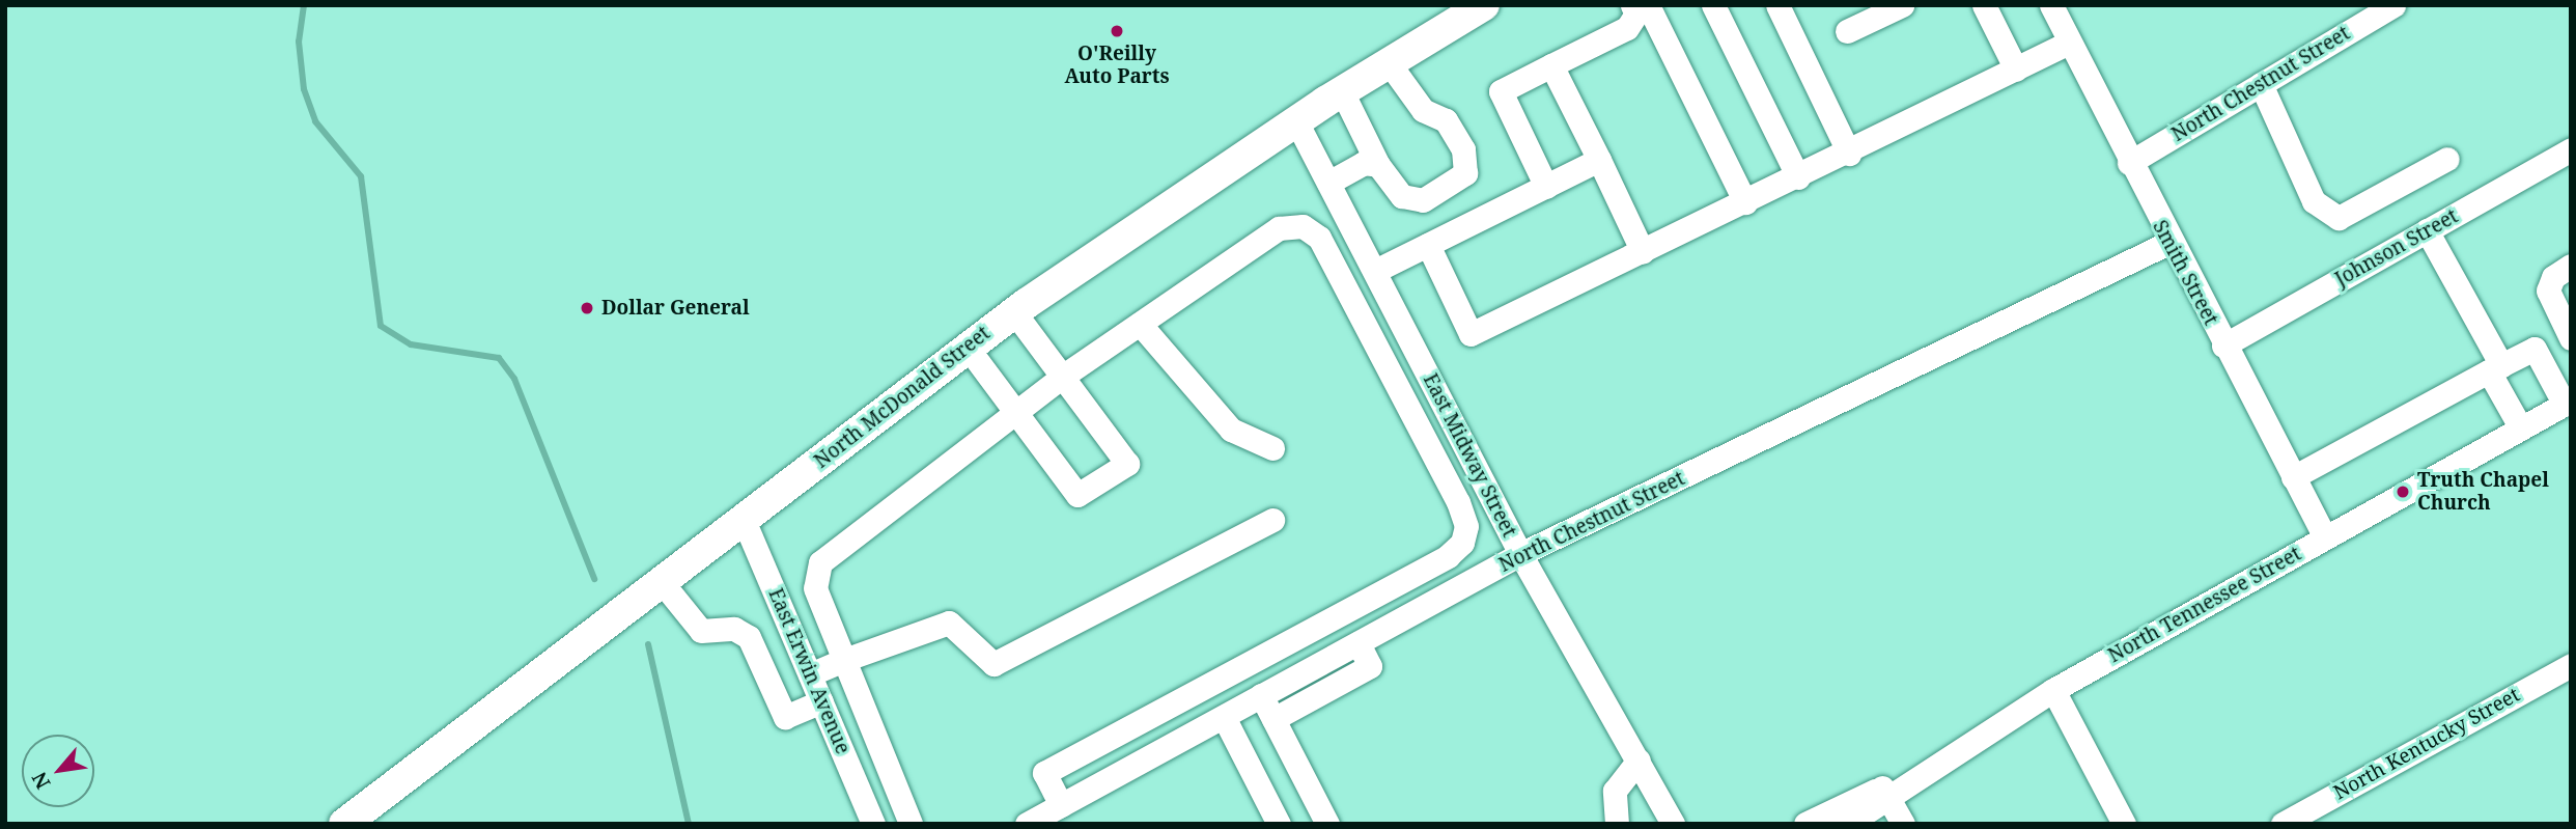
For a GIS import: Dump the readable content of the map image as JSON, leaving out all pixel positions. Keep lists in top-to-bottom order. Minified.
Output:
{"streets":{"main road":["North McDonald Street"],"street":["North Chestnut Street","Johnson Street","Smith Street","East Midway Street","North Tennessee Street","East Erwin Avenue","North Kentucky Street"]},"crossings":[["North Chestnut Street","Smith Street"],["North Chestnut Street","East Midway Street"],["Johnson Street","Smith Street"],["Smith Street","North Tennessee Street"],["North McDonald Street","East Midway Street"],["North McDonald Street","East Erwin Avenue"]],"places":["O'Reilly Auto Parts","Dollar General","Truth Chapel Church"],"north":"bottom left"}
